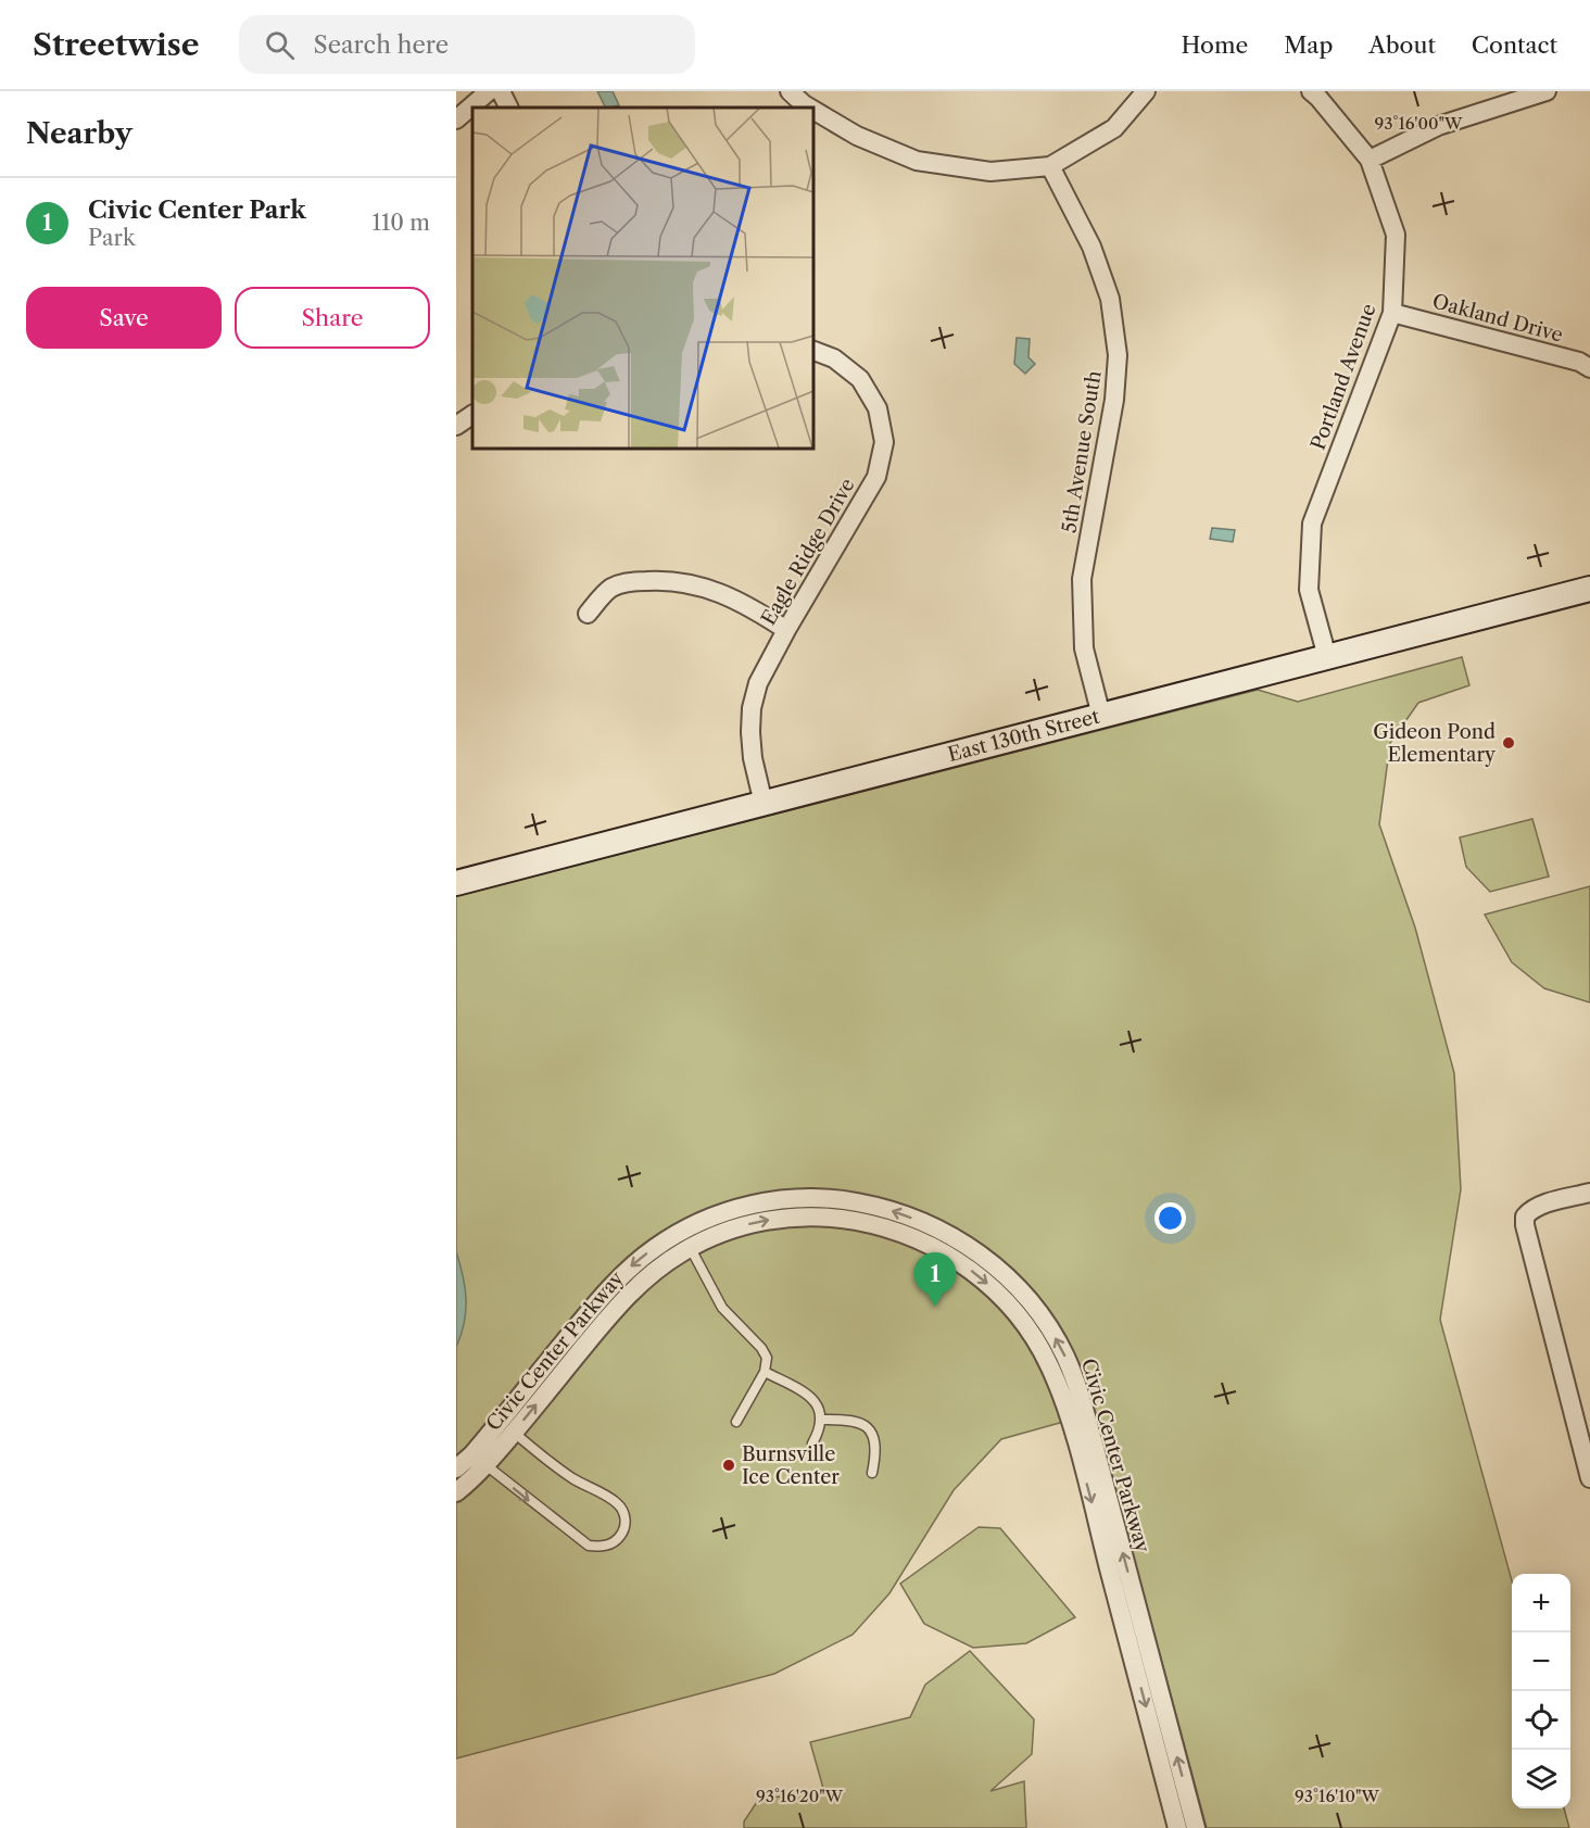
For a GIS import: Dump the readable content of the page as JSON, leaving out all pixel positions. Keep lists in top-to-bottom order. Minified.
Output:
{"streets":{"street":["Oakland Drive","Portland Avenue","5th Avenue South","Eagle Ridge Drive","East 130th Street","Civic Center Parkway"]},"crossings":[["Oakland Drive","Portland Avenue"],["Portland Avenue","East 130th Street"],["5th Avenue South","East 130th Street"],["Eagle Ridge Drive","East 130th Street"]],"places":["Gideon Pond Elementary","Burnsville Ice Center"],"page":{"header":"Streetwise","search":"Search here","nav":["Home","Map","About","Contact"],"heading":"Nearby","list":[{"mark":"1","name":"Civic Center Park","note":"Park","value":"110 m"}],"buttons":["Save","Share"],"pins":"1","map_buttons":["+","−"]},"coordinates":["93°16'00\"W","93°16'20\"W","93°16'10\"W"]}
